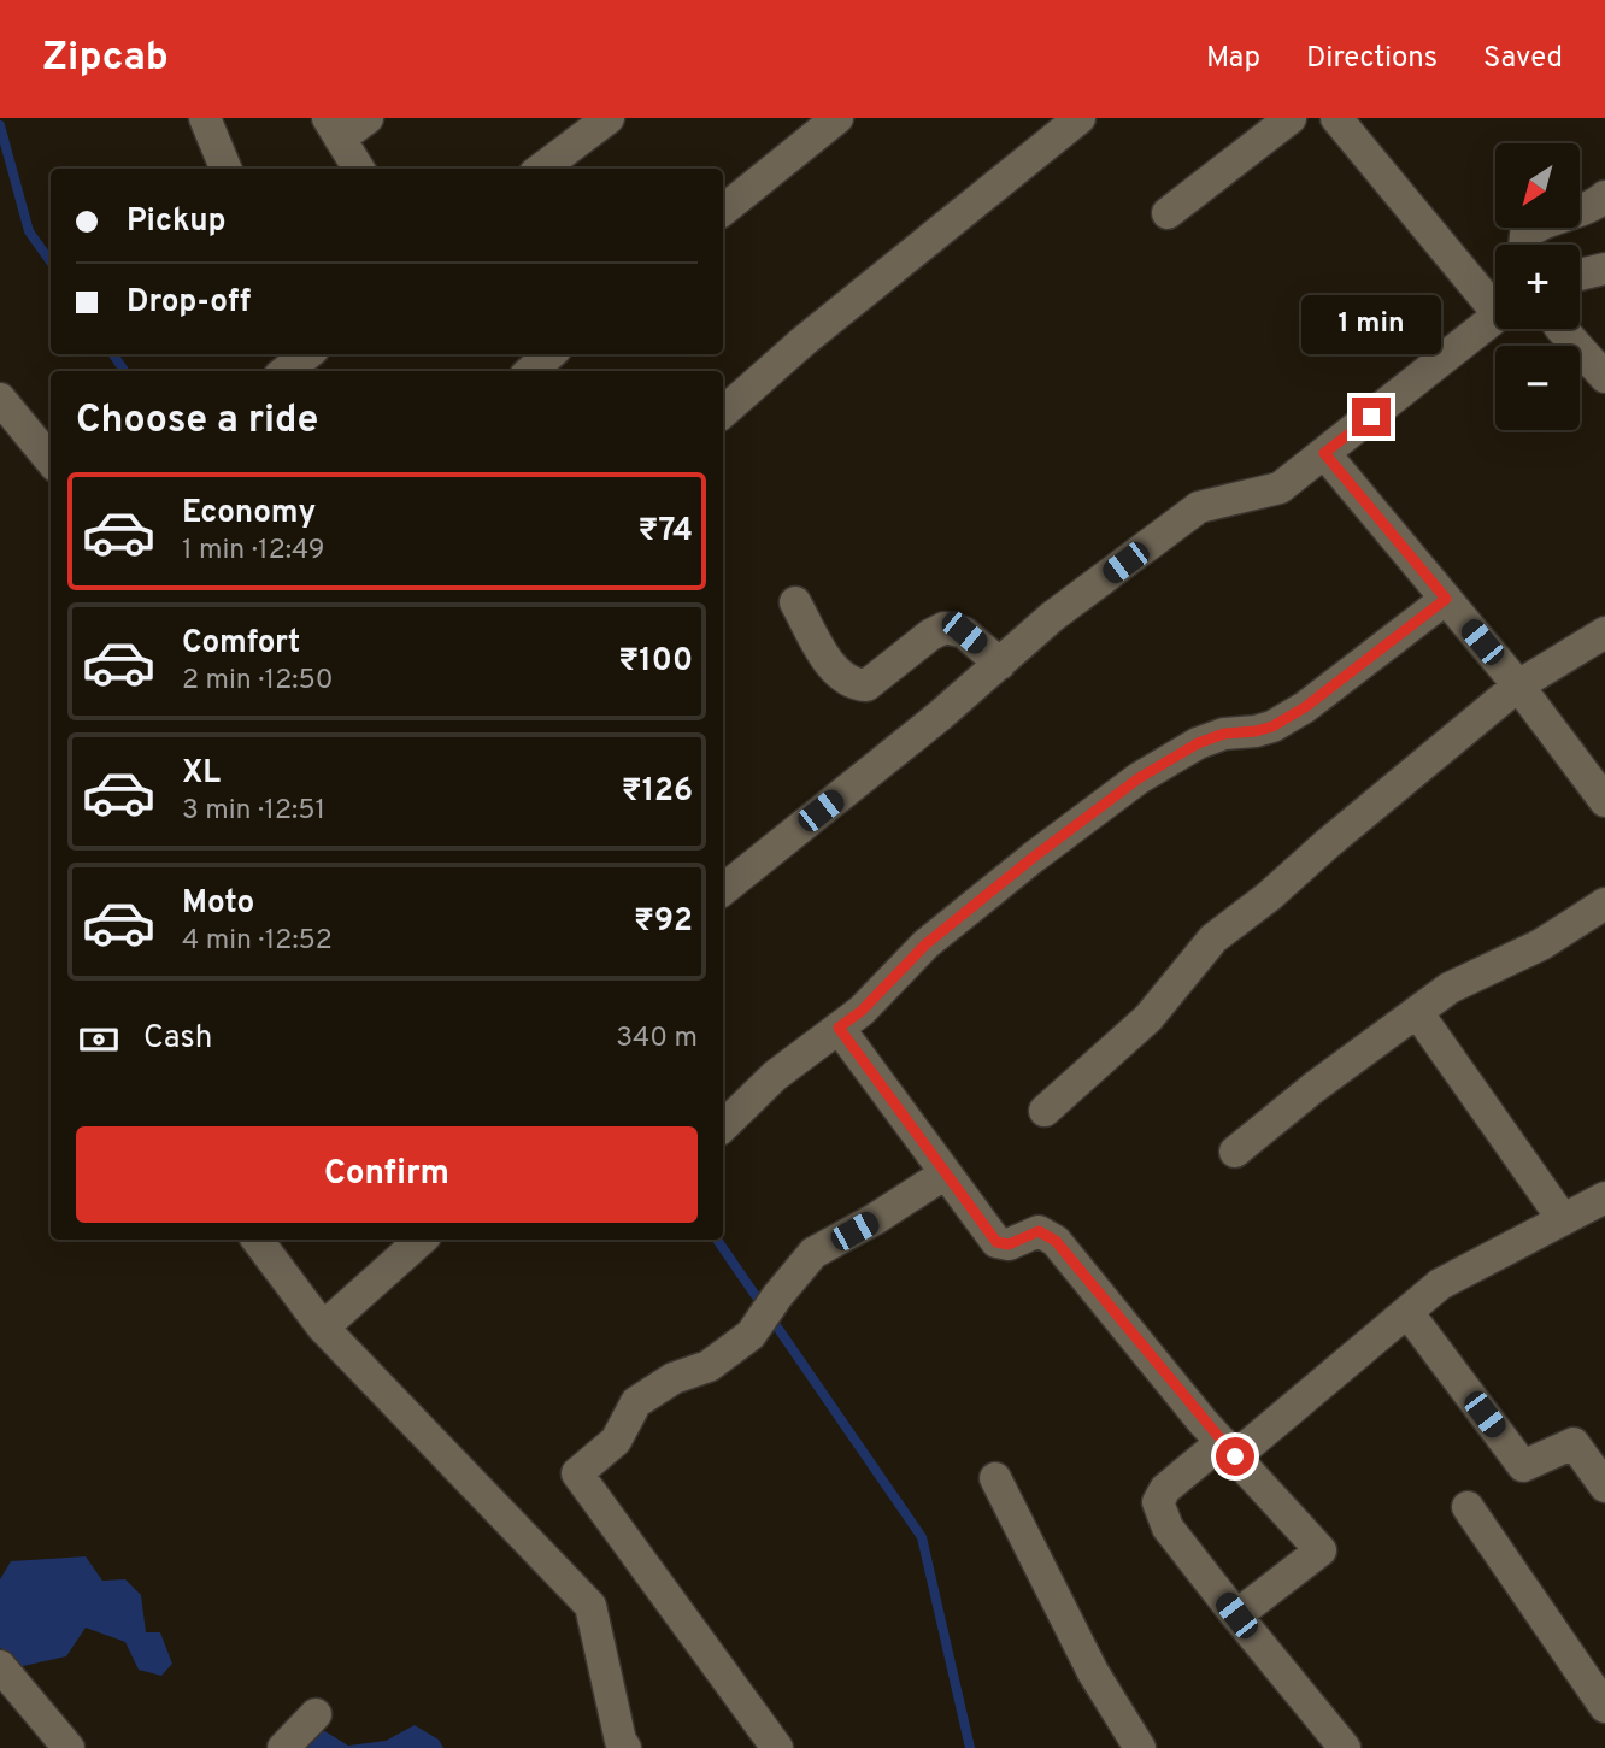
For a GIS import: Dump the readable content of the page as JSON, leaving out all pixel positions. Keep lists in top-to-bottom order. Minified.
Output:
{"north":"bottom left","page":{"header":"Zipcab","nav":["Map","Directions","Saved"],"map_buttons":["+","−"],"banner":["Pickup","Drop-off"],"bubble":"1 min","heading":"Choose a ride","list":[{"name":"Economy","note":"1 min · 12:49","value":"₹74"},{"name":"Comfort","note":"2 min · 12:50","value":"₹100"},{"name":"XL","note":"3 min · 12:51","value":"₹126"},{"name":"Moto","note":"4 min · 12:52","value":"₹92"}],"pay":["Cash","340 m"],"buttons":"Confirm"}}
